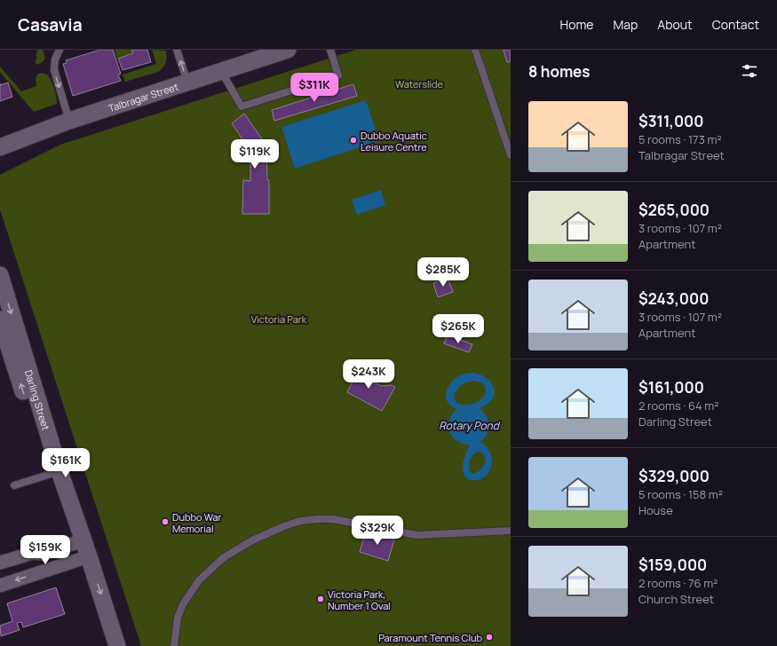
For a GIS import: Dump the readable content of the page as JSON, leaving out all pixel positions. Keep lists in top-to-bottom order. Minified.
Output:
{"streets":{"street":["Talbragar Street","Darling Street"]},"water":["Rotary Pond"],"parks":["Waterslide","Victoria Park"],"places":["Dubbo Aquatic Leisure Centre","Dubbo War Memorial","Victoria Park, Number 1 Oval","Paramount Tennis Club"],"page":{"header":"Casavia","nav":["Home","Map","About","Contact"],"heading":"8 homes","price":["$311K","$119K","$285K","$265K","$243K","$161K","$329K","$159K"],"list":[{"name":"$311,000","note":"5 rooms · 173 m² · Talbragar Street"},{"name":"$265,000","note":"3 rooms · 107 m² · Apartment"},{"name":"$243,000","note":"3 rooms · 107 m² · Apartment"},{"name":"$161,000","note":"2 rooms · 64 m² · Darling Street"},{"name":"$329,000","note":"5 rooms · 158 m² · House"},{"name":"$159,000","note":"2 rooms · 76 m² · Church Street"}]}}
